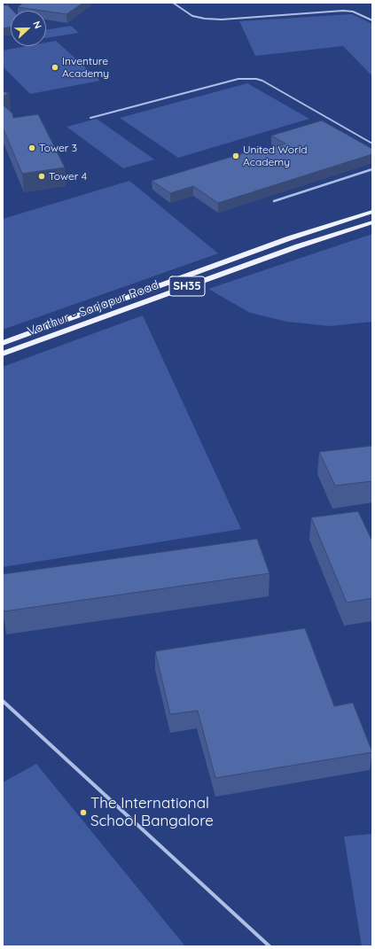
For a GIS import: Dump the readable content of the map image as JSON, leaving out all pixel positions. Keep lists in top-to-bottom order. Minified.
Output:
{"streets":{"main road":["SH35","Varthur - Sarjapur Road"]},"places":["Inventure Academy","Tower 3","United World Academy","Tower 4","The International School Bangalore"],"north":"right"}
